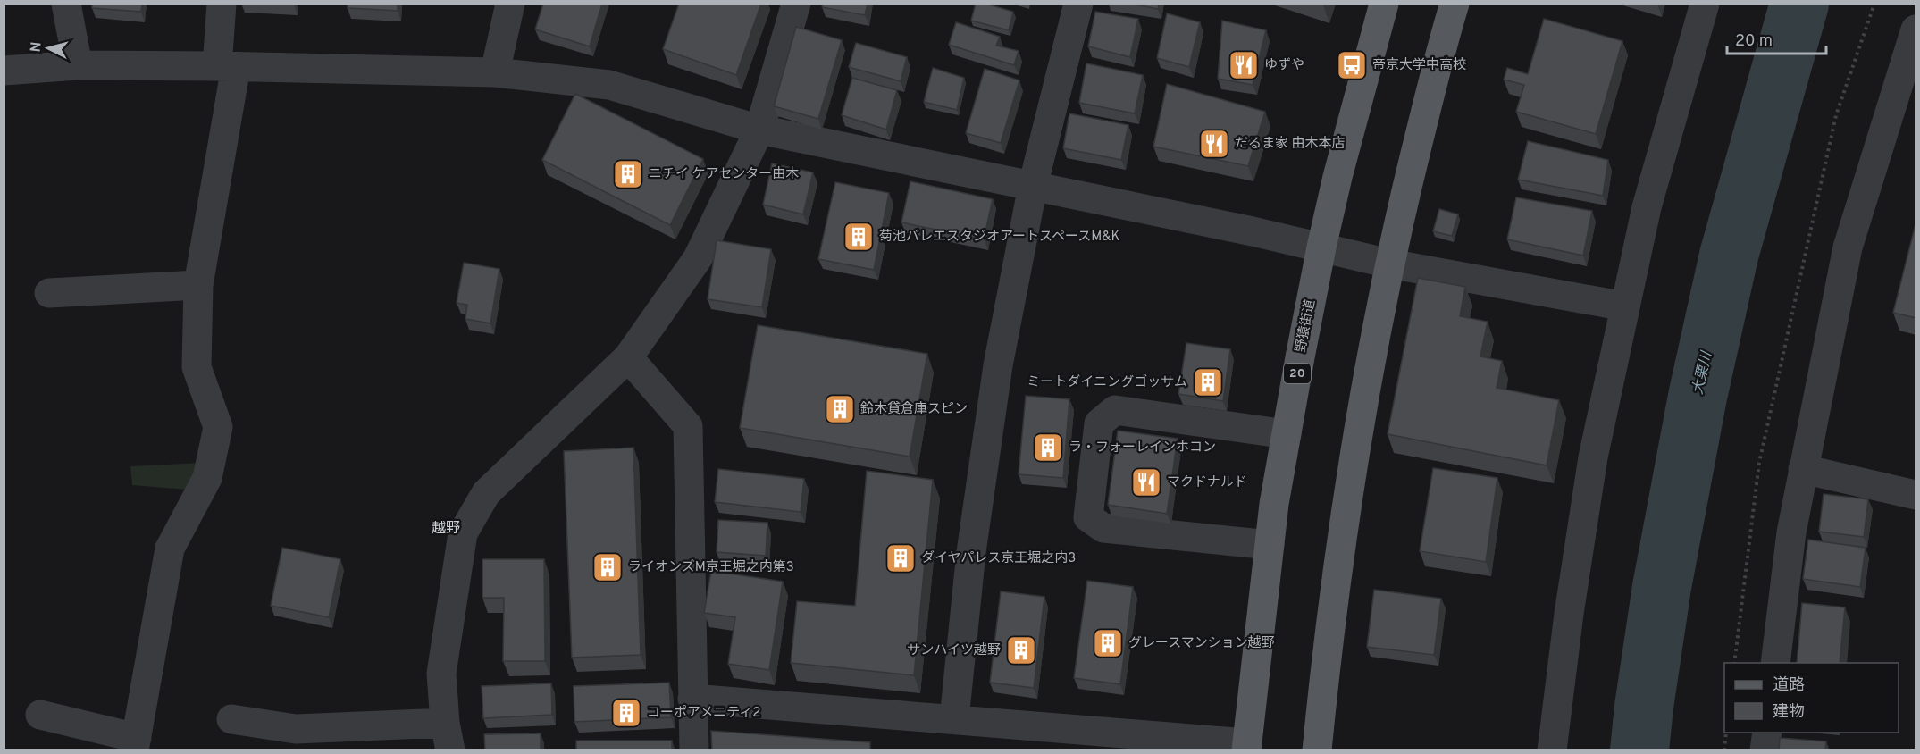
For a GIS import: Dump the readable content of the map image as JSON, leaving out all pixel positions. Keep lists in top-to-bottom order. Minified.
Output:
{"streets":{"main road":["野猿街道","20"]},"districts":["越野"],"water":["大栗川"],"places":{"restaurant":["ゆずや","だるま家 由木本店","マクドナルド"],"bus stop":["帝京大学中高校"],"building":["ニチイ ケアセンター由木","菊池バレエスタジオアートスペースM&K","ミートダイニングゴッサム","鈴木貸倉庫スピン","ラ・フォーレインホコン","ダイヤパレス京王堀之内3","ライオンズM京王堀之内第3","グレースマンション越野","サンハイツ越野","コーポアメニティ2"]},"legend":["道路","建物"],"scale_bar":"20 m","north":"left"}
